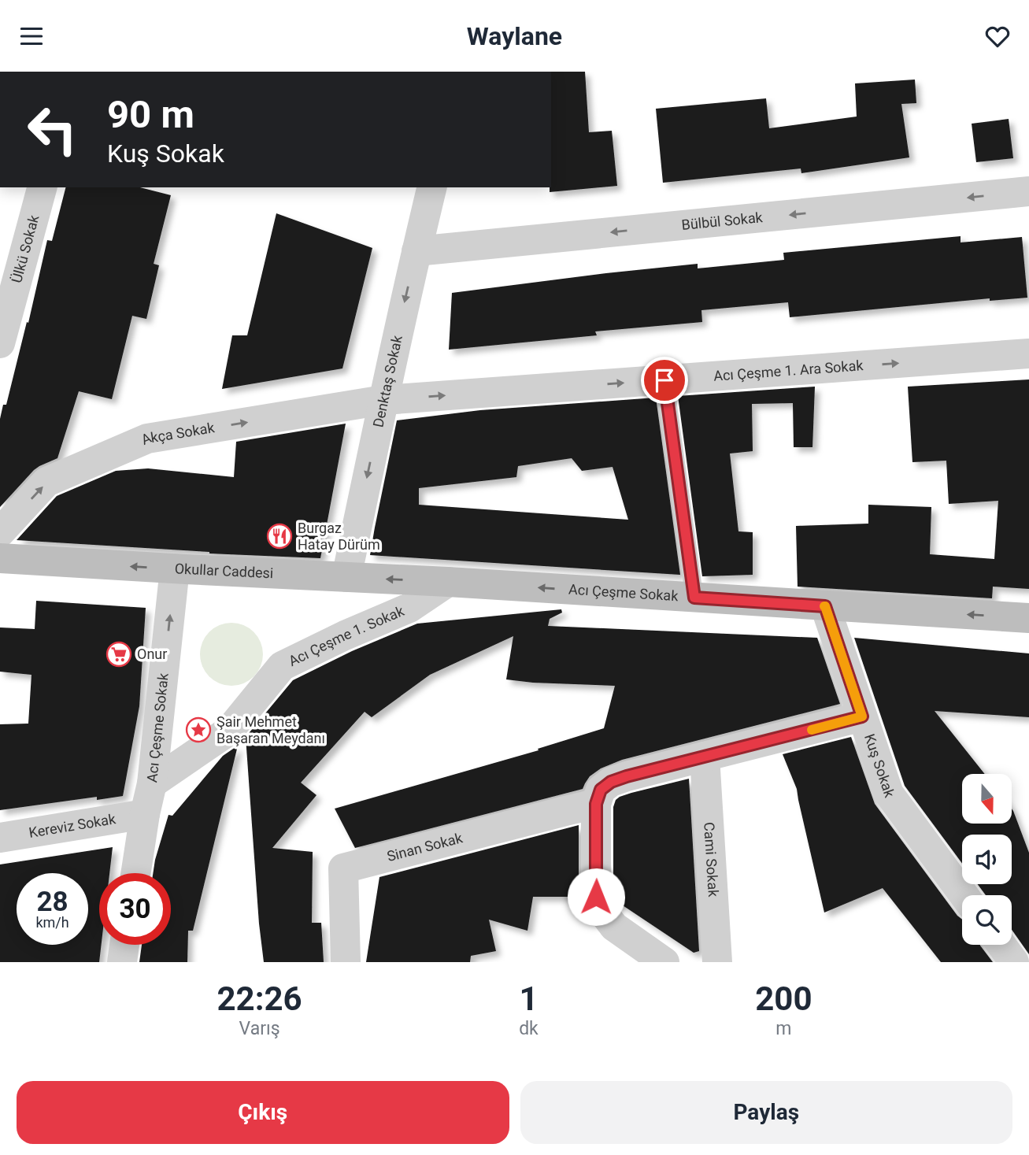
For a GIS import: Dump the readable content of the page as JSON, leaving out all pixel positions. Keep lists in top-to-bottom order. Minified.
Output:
{"streets":{"main road":["Okullar Caddesi","Acı Çeşme Sokak"],"street":["Bülbül Sokak","Ülkü Sokak","Acı Çeşme 1. Ara Sokak","Denktaş Sokak","Akça Sokak","Acı Çeşme 1. Sokak","Kuş Sokak","Kereviz Sokak","Sinan Sokak","Cami Sokak"]},"crossings":[["Bülbül Sokak","Denktaş Sokak"],["Acı Çeşme 1. Ara Sokak","Denktaş Sokak"],["Acı Çeşme 1. Ara Sokak","Akça Sokak"],["Denktaş Sokak","Akça Sokak"],["Denktaş Sokak","Okullar Caddesi"],["Okullar Caddesi","Acı Çeşme Sokak"],["Okullar Caddesi","Acı Çeşme 1. Sokak"],["Acı Çeşme Sokak","Acı Çeşme 1. Sokak"],["Acı Çeşme Sokak","Kuş Sokak"],["Acı Çeşme Sokak","Kereviz Sokak"]],"one_way":["Bülbül Sokak","Acı Çeşme 1. Ara Sokak","Denktaş Sokak","Akça Sokak","Okullar Caddesi"],"places":{"restaurant":["Burgaz Hatay Dürüm"],"supermarket":["Onur"],"place":["Şair Mehmet Başaran Meydanı"]},"north":"bottom","page":{"header":"Waylane","turn":["90 m","Kuş Sokak"],"speed":"28 km/h","limit":"30","eta":["22:26","Varış","1","dk","200","m"],"buttons":["Çıkış","Paylaş"]}}
